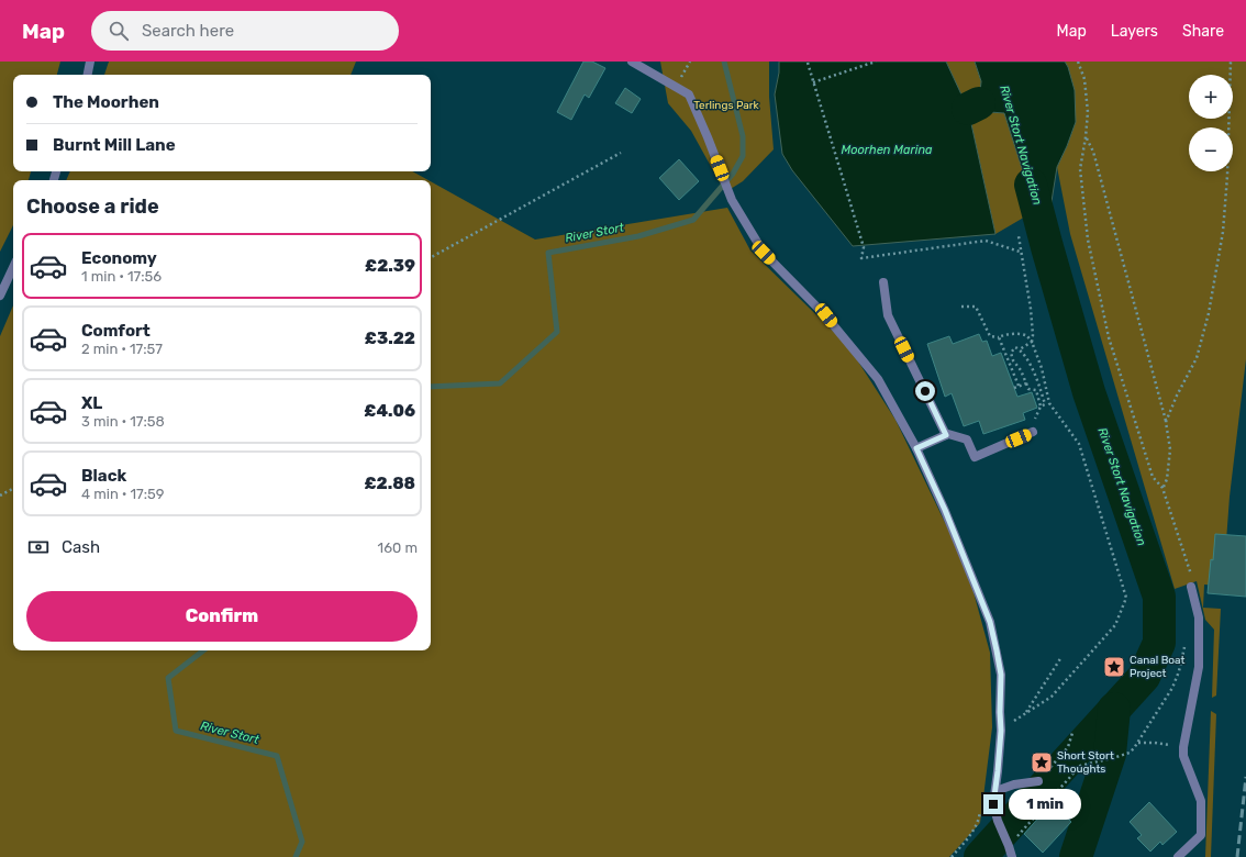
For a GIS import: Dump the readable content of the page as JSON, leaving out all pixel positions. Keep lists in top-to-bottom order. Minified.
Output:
{"water":["River Stort Navigation","Moorhen Marina","River Stort"],"parks":["Terlings Park"],"places":{"place":["Canal Boat Project","Short Stort Thoughts"]},"page":{"header":"Map","search":"Search here","nav":["Map","Layers","Share"],"map_buttons":["+","−"],"banner":["The Moorhen","Burnt Mill Lane"],"heading":"Choose a ride","list":[{"name":"Economy","note":"1 min · 17:56","value":"£2.39"},{"name":"Comfort","note":"2 min · 17:57","value":"£3.22"},{"name":"XL","note":"3 min · 17:58","value":"£4.06"},{"name":"Black","note":"4 min · 17:59","value":"£2.88"}],"pay":["Cash","160 m"],"buttons":"Confirm","bubble":"1 min"}}
